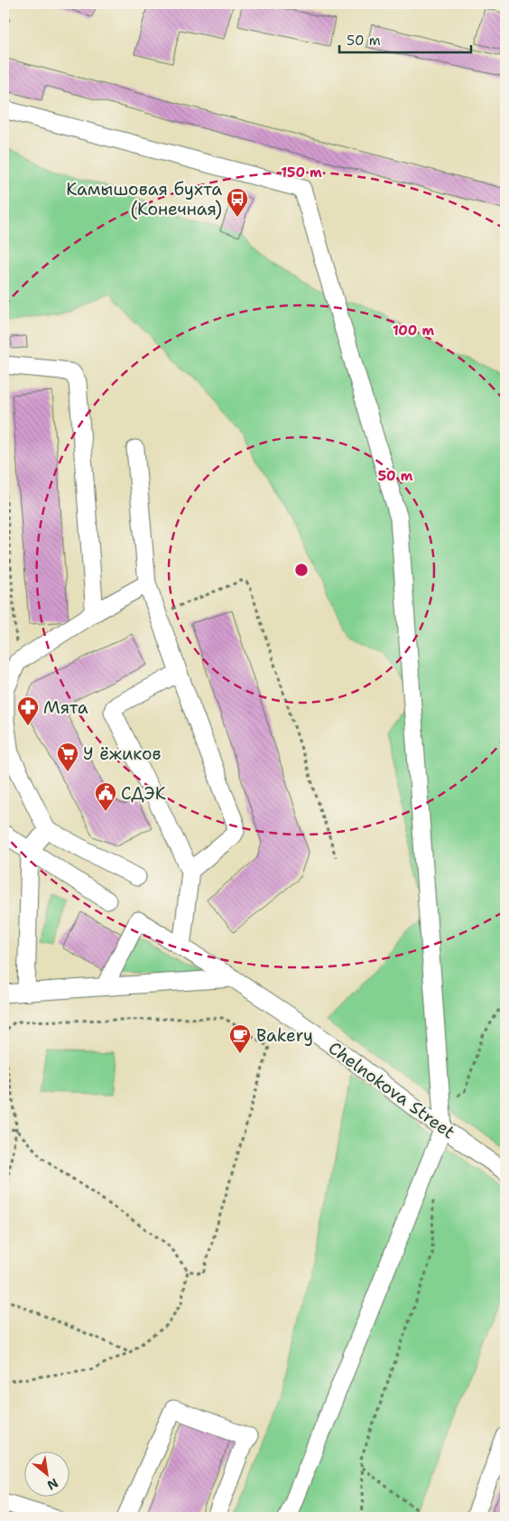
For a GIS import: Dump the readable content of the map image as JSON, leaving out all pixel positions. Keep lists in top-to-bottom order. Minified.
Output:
{"streets":{"street":["Chelnokova Street"]},"places":{"bus stop":["Камышовая бухта (Конечная)"],"pharmacy":["Мята"],"supermarket":["У ёжиков"],"public building":["СДЭК"],"cafe":["Bakery"]},"scale_bar":"50 m","north":"bottom right","rings":["150 m","100 m","50 m"]}
